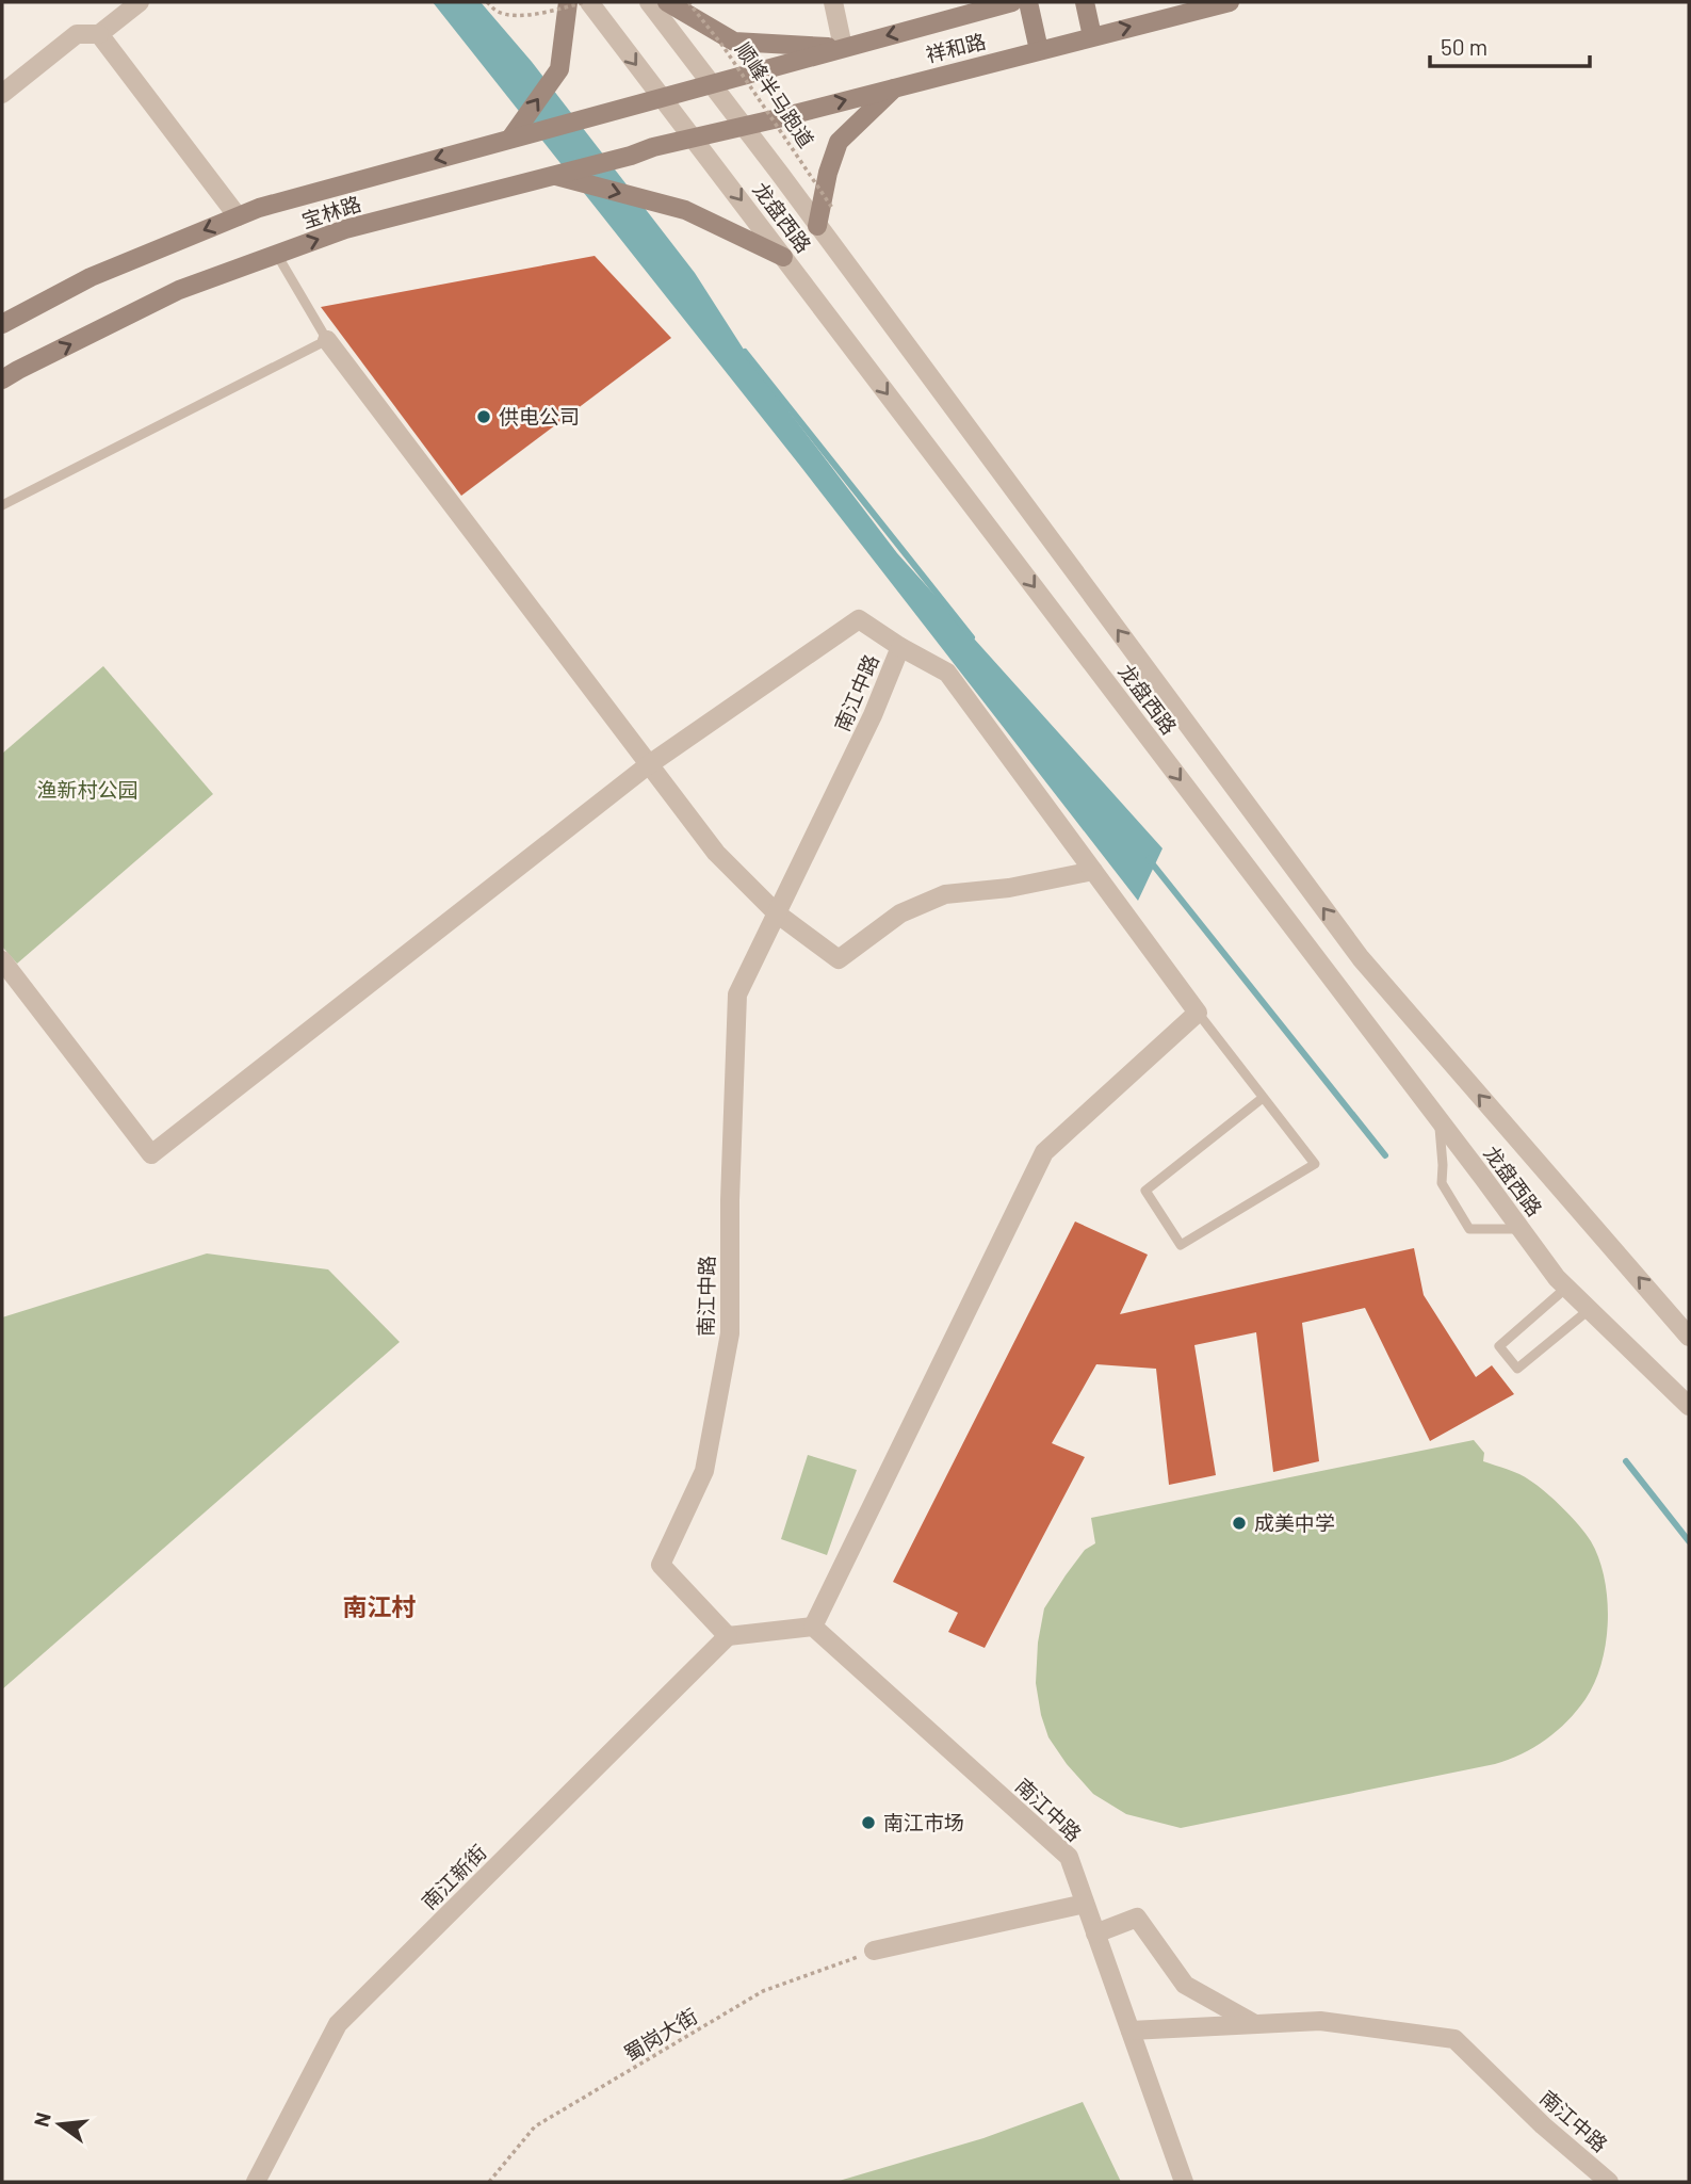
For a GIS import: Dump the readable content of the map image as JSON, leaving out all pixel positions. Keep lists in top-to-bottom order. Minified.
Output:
{"streets":{"main road":["祥和路","宝林路"],"street":["龙盘西路","南江中路","南江新街"],"path":["顺峰半马跑道","蜀岗大街"]},"crossings":[["祥和路","宝林路"],["祥和路","龙盘西路"],["宝林路","龙盘西路"],["南江中路","南江新街"]],"one_way":["祥和路"],"districts":["南江村"],"parks":["渔新村公园"],"places":["供电公司","成美中学","南江市场"],"scale_bar":"50 m","north":"left"}
